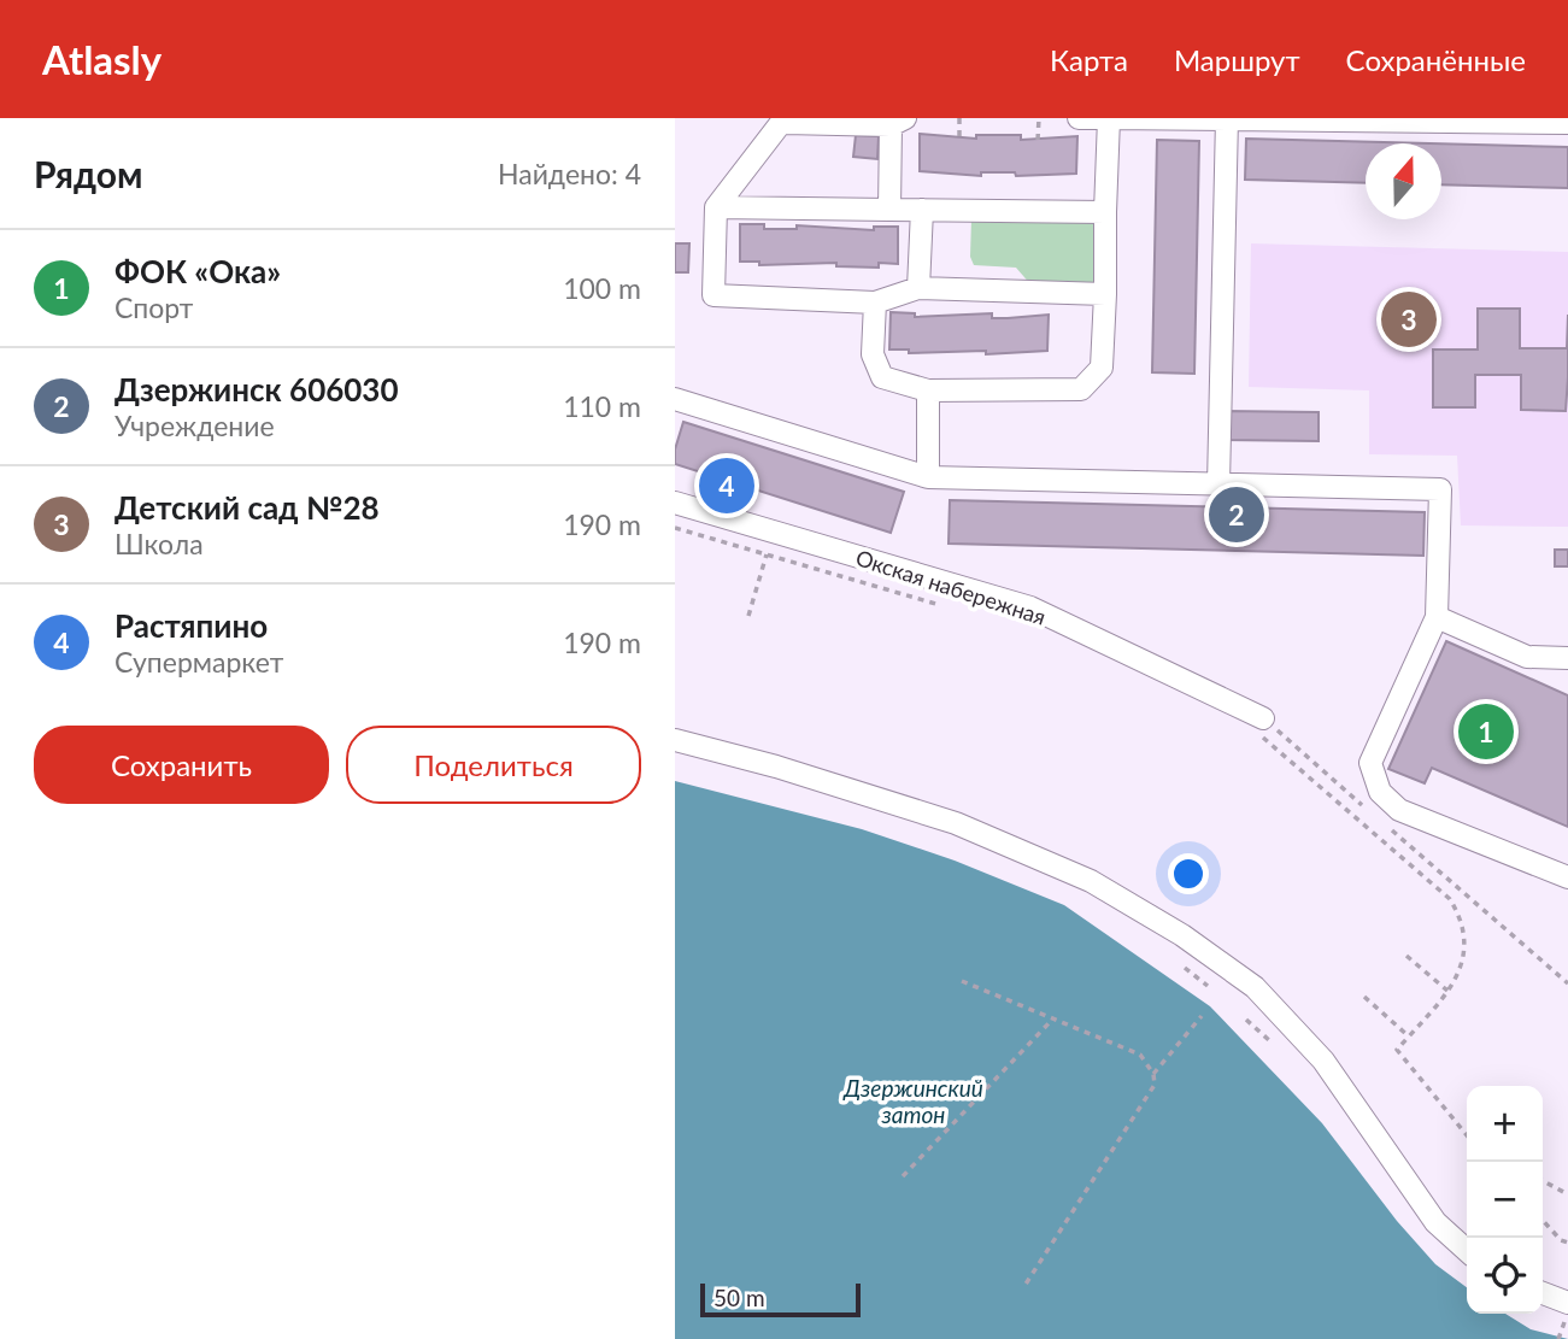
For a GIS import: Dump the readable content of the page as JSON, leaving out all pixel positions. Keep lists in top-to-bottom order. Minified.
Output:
{"streets":{"street":["Окская набережная"]},"water":["Дзержинский затон"],"scale_bar":"50 m","north":"top","page":{"header":"Atlasly","nav":["Карта","Маршрут","Сохранённые"],"heading":["Рядом","Найдено: 4"],"list":[{"mark":"1","name":"ФОК «Ока»","note":"Спорт","value":"100 m"},{"mark":"2","name":"Дзержинск 606030","note":"Учреждение","value":"110 m"},{"mark":"3","name":"Детский сад №28","note":"Школа","value":"190 m"},{"mark":"4","name":"Растяпино","note":"Супермаркет","value":"190 m"}],"pins":["3","4","2","1"],"buttons":["Сохранить","Поделиться"],"map_buttons":["+","−"],"scale":"50 m"}}
